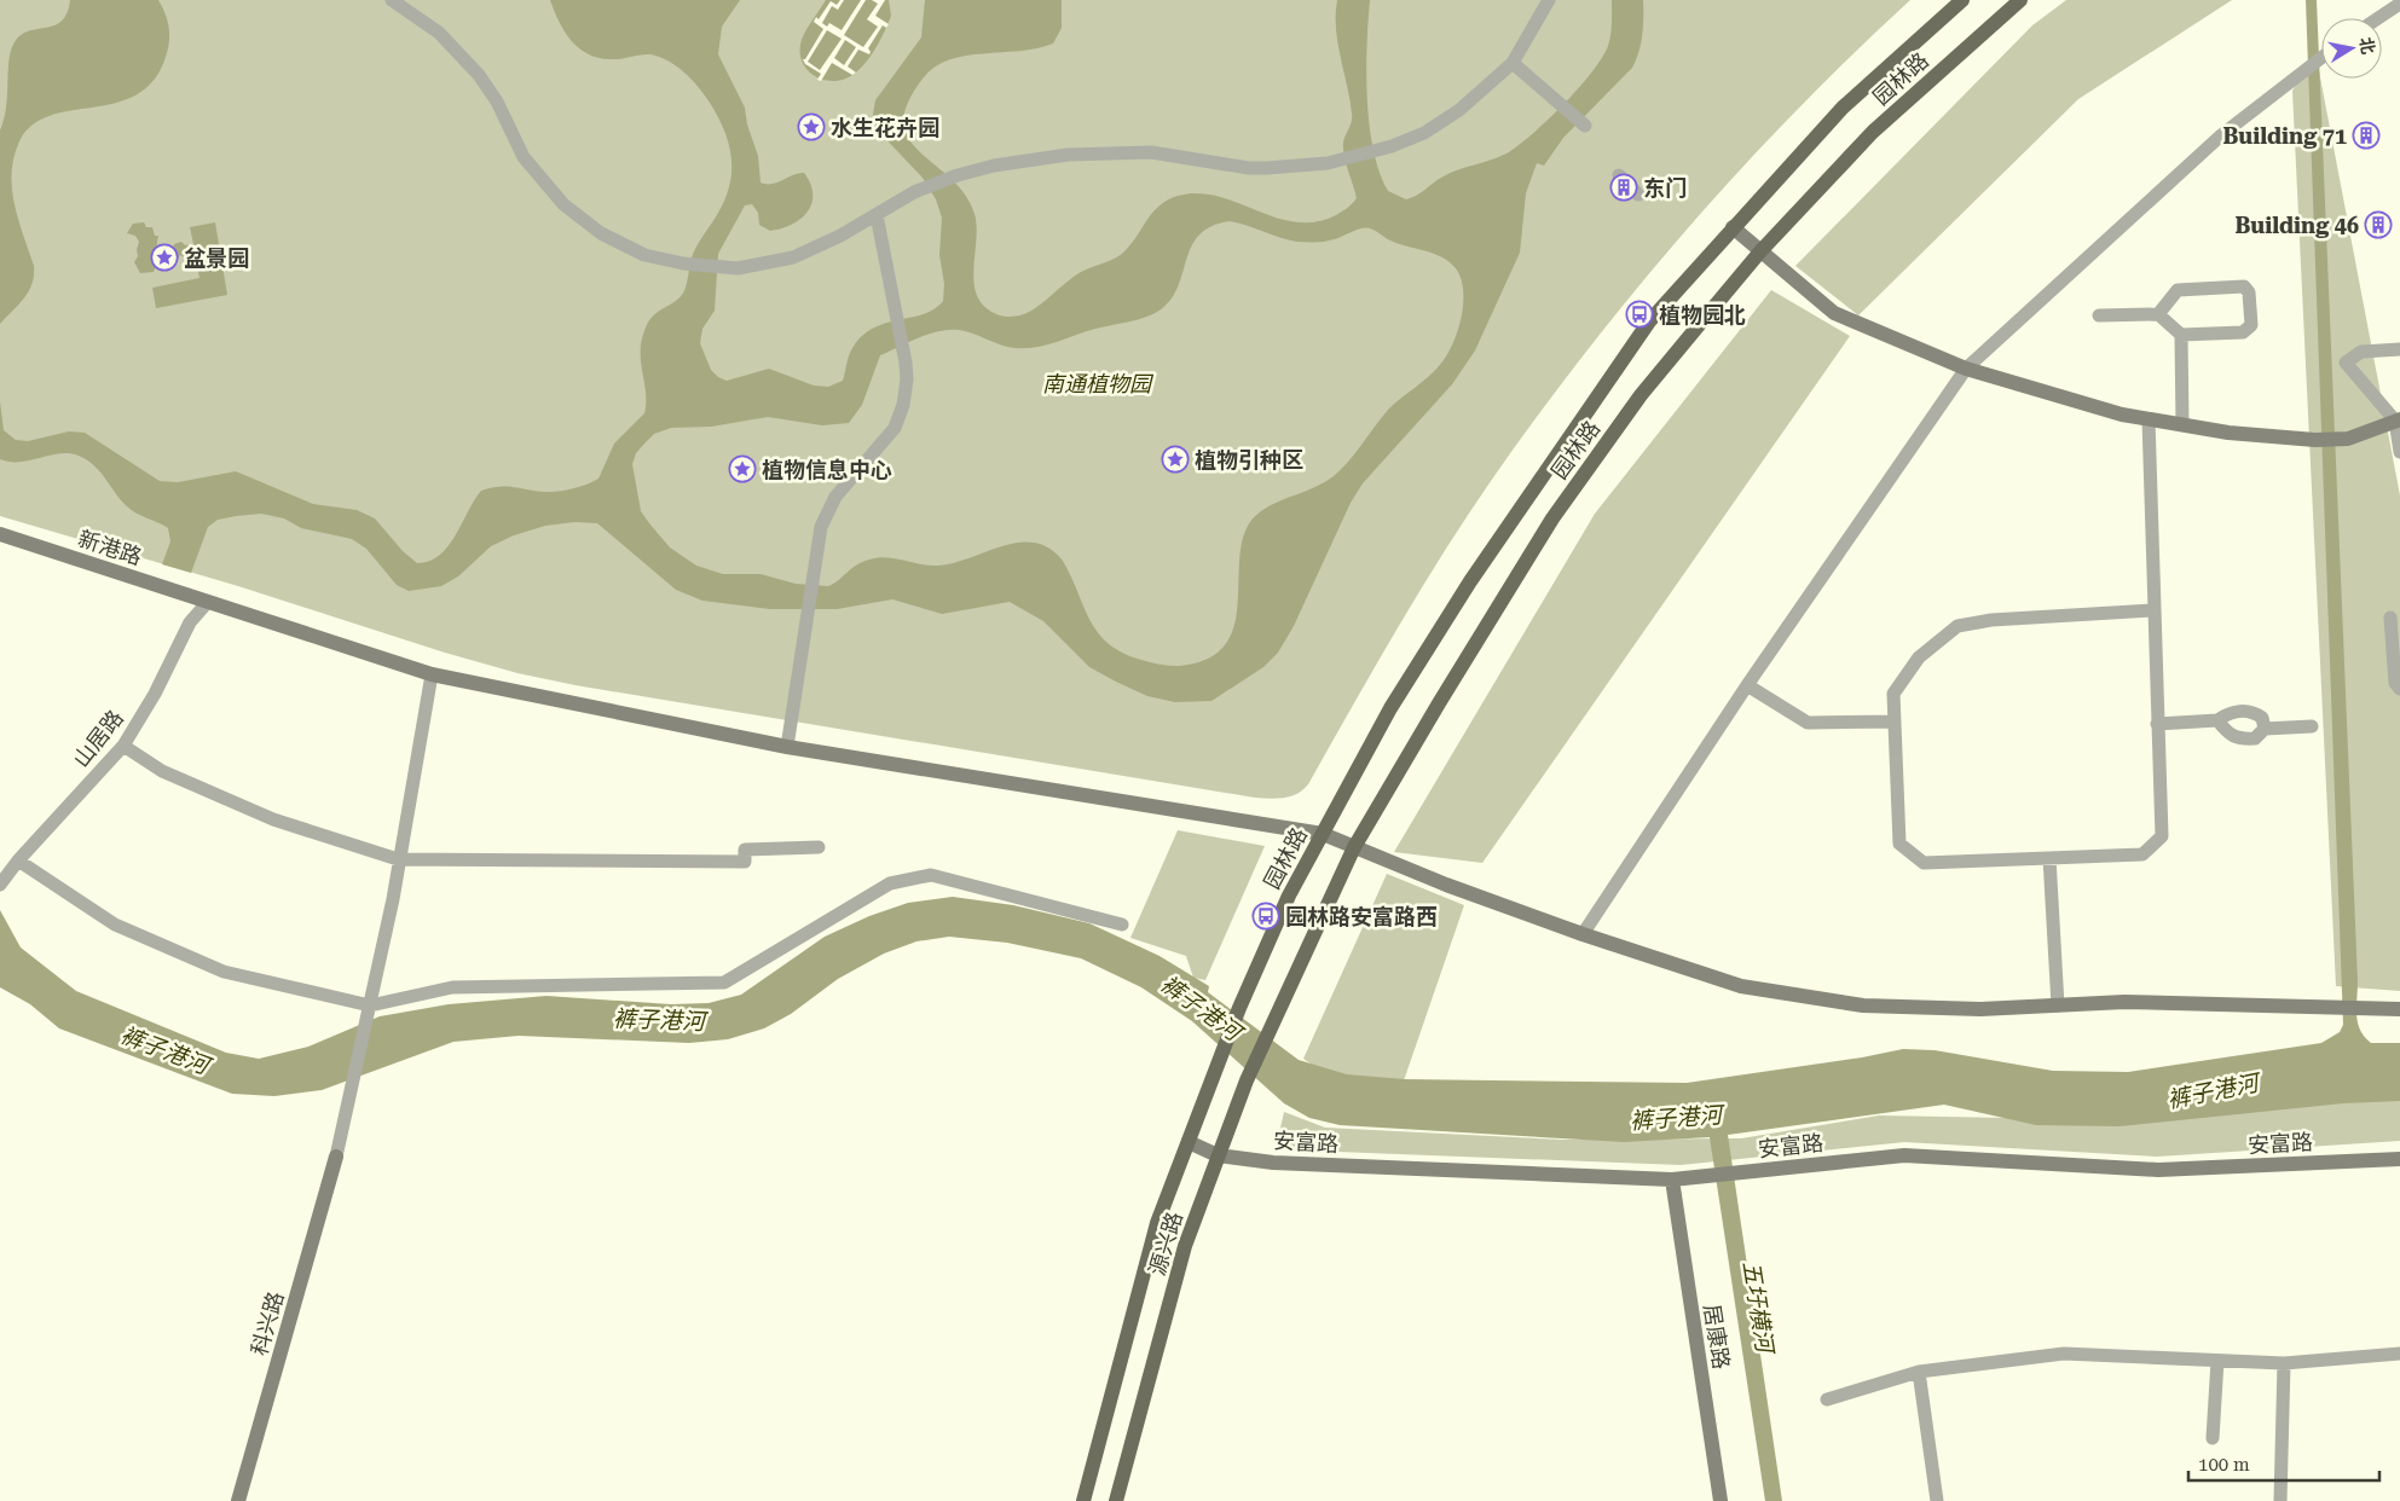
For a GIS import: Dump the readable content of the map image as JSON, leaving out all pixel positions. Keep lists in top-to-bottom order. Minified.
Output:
{"streets":{"main road":["园林路","源兴路"],"street":["新港路","山居路","安富路","科兴路","居康路"]},"crossings":[["园林路","新港路"],["园林路","源兴路"],["新港路","山居路"],["安富路","源兴路"],["安富路","居康路"]],"water":["裤子港河","五圩横河"],"parks":["南通植物园"],"places":{"place":["水生花卉园","盆景园","植物引种区","植物信息中心"],"building":["Building 71","东门","Building 46"],"bus stop":["植物园北","园林路安富路西"]},"scale_bar":"100 m","north":"right"}
